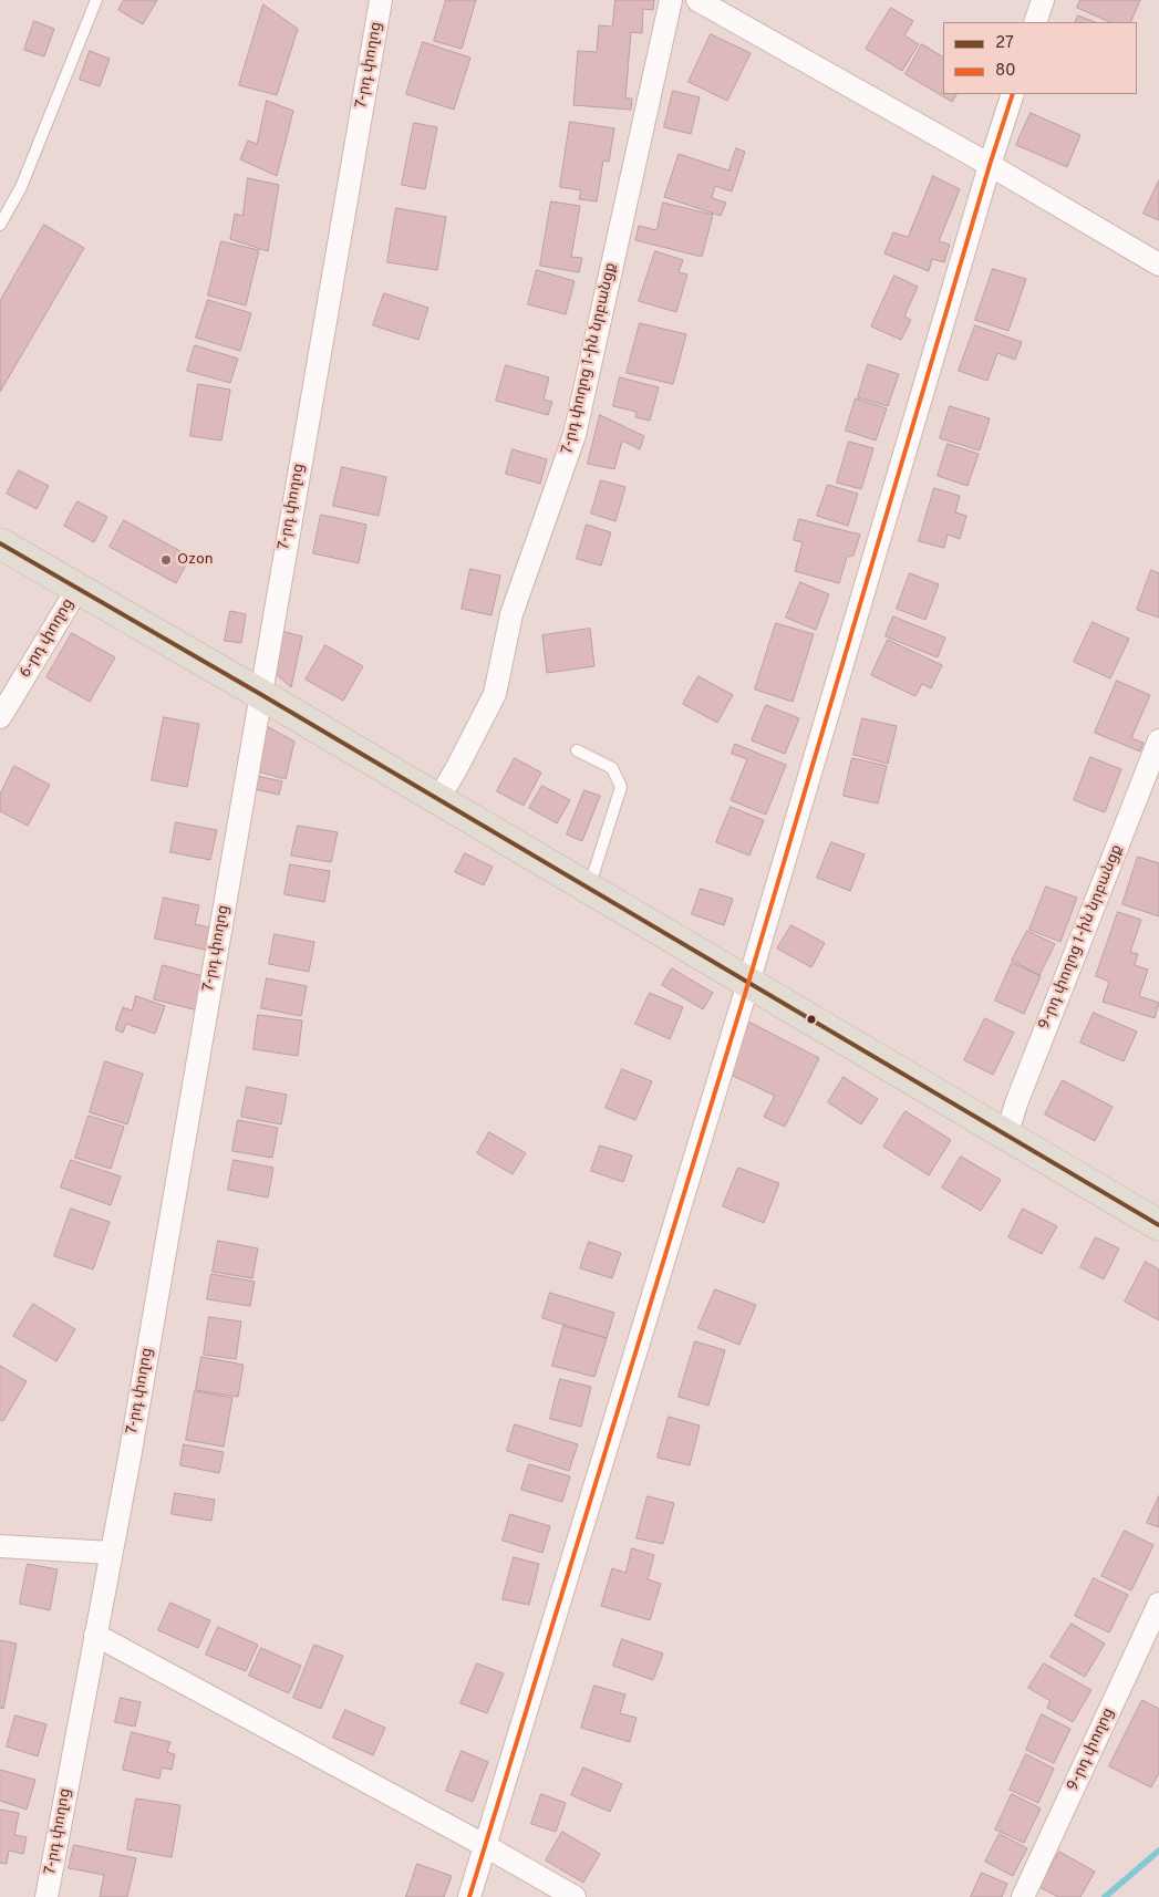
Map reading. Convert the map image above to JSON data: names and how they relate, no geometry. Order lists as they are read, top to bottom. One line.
{"streets":{"street":["7-րդ փողոց","7-րդ փողոց 1-ին նրբանցք","6-րդ փողոց","9-րդ փողոց 1-ին նրբանցք","9-րդ փողոց"]},"places":["Ozon"],"lines":["transit line 80","transit line 27"],"legend":["27","80"]}
